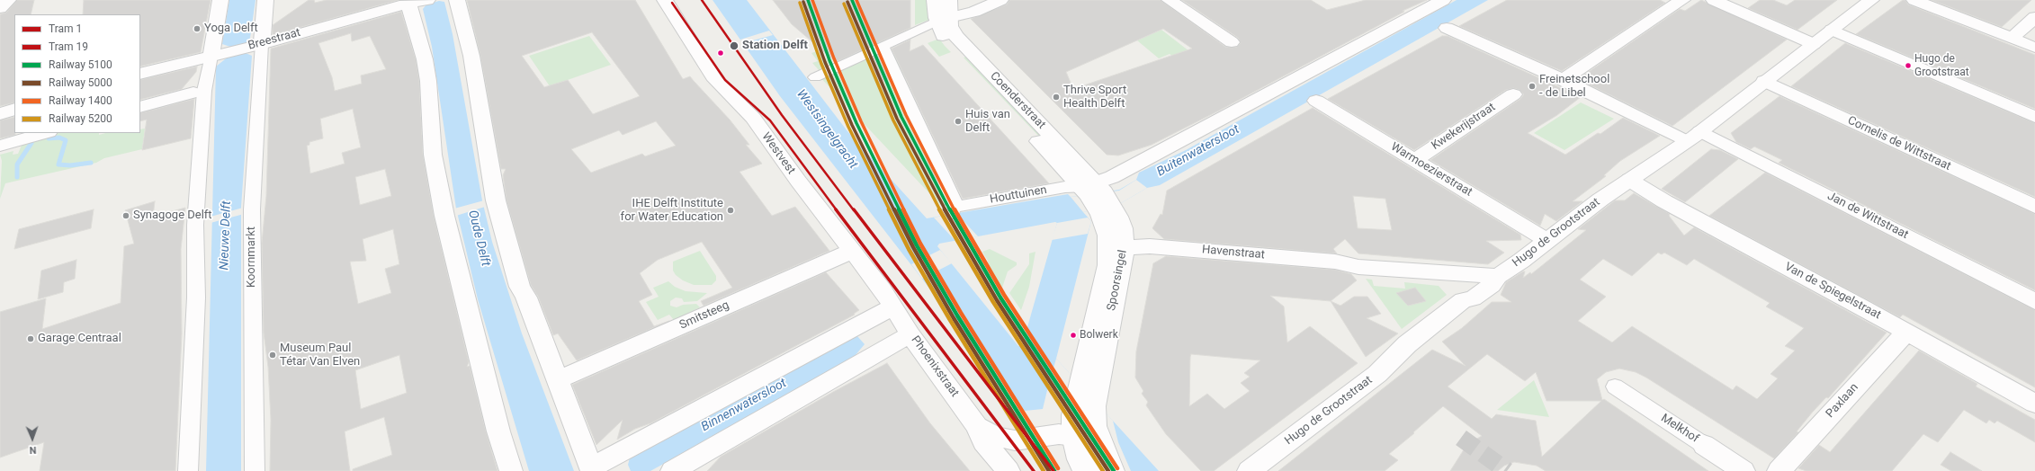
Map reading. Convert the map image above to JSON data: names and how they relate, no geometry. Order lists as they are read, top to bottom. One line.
{"streets":{"street":["Breestraat","Coenderstraat","Kwekerijstraat","Cornelis de Wittstraat","Westvest","Warmoezierstraat","Houttuinen","Jan de Wittstraat","Hugo de Grootstraat","Havenstraat","Koornmarkt","Spoorsingel","Van de Spiegelstraat","Smitsteeg","Phoenixstraat","Paxlaan","Melkhof"]},"crossings":[["Breestraat","Koornmarkt"],["Coenderstraat","Houttuinen"],["Coenderstraat","Spoorsingel"],["Kwekerijstraat","Warmoezierstraat"],["Cornelis de Wittstraat","Hugo de Grootstraat"],["Westvest","Smitsteeg"],["Westvest","Phoenixstraat"],["Warmoezierstraat","Hugo de Grootstraat"],["Houttuinen","Spoorsingel"],["Jan de Wittstraat","Hugo de Grootstraat"],["Hugo de Grootstraat","Havenstraat"],["Hugo de Grootstraat","Van de Spiegelstraat"],["Havenstraat","Spoorsingel"],["Van de Spiegelstraat","Paxlaan"]],"water":["Westsingelgracht","Buitenwatersloot","Nieuwe Delft","Oude Delft","Binnenwatersloot"],"places":["Yoga Delft","Station Delft","Hugo de Grootstraat","Freinetschool - de Libel","Thrive Sport Health Delft","Huis van Delft","IHE Delft Institute for Water Education","Synagoge Delft","Bolwerk","Garage Centraal","Museum Paul Tétar Van Elven"],"lines":["tram line 1","rail line 5100","rail line 1400","rail line 5000","tram line 19","rail line 5200"],"legend":["Tram 1","Tram 19","Railway 5100","Railway 5000","Railway 1400","Railway 5200"],"north":"bottom"}
